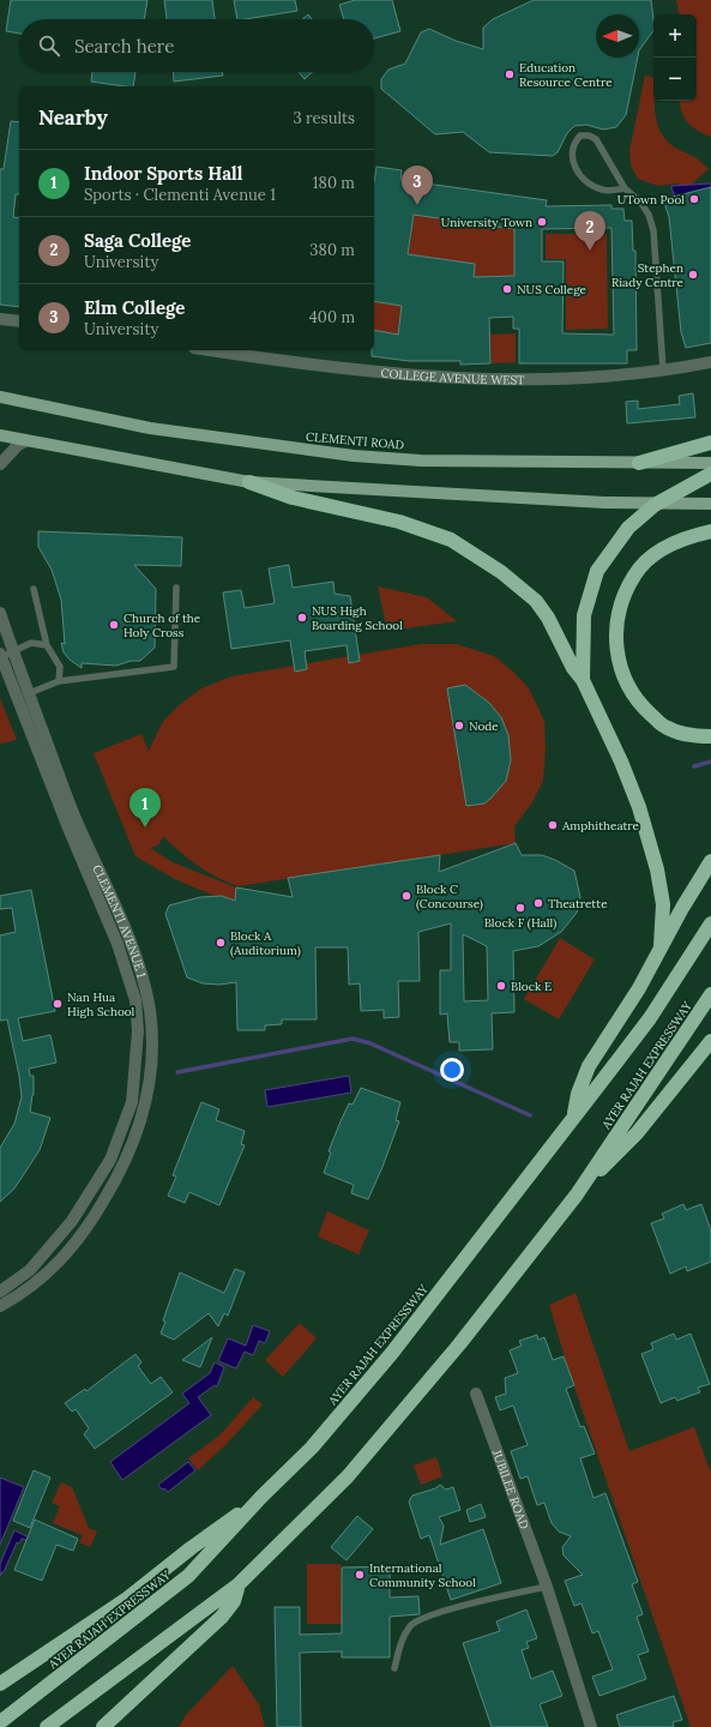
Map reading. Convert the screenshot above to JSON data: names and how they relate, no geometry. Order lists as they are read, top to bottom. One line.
{"streets":{"highway":["AYER RAJAH EXPRESSWAY"],"main road":["CLEMENTI ROAD"],"street":["COLLEGE AVENUE WEST","CLEMENTI AVENUE 1","JUBILEE ROAD"]},"places":["Education Resource Centre","UTown Pool","University Town","Stephen Riady Centre","NUS College","NUS High Boarding School","Church of the Holy Cross","Node","Amphitheatre","Block C (Concourse)","Theatrette","Block F (Hall)","Block A (Auditorium)","Block E","Nan Hua High School","International Community School"],"north":"left","page":{"map_buttons":["+","−"],"search":"Search here","heading":["Nearby","3 results"],"list":[{"mark":"1","name":"Indoor Sports Hall","note":"Sports · Clementi Avenue 1","value":"180 m"},{"mark":"2","name":"Saga College","note":"University","value":"380 m"},{"mark":"3","name":"Elm College","note":"University","value":"400 m"}],"pins":["3","2","1"]}}
